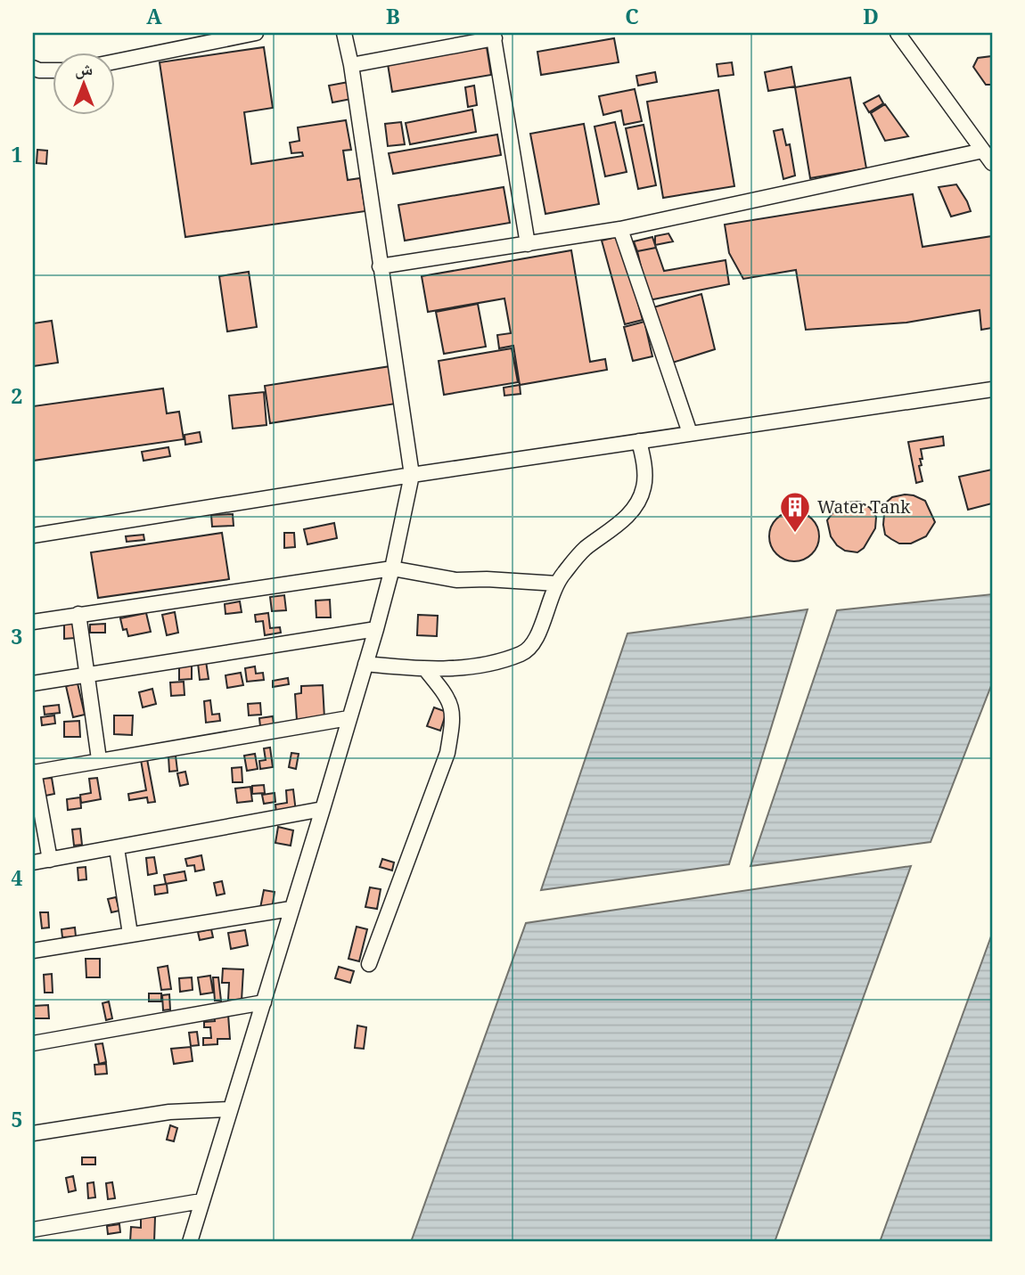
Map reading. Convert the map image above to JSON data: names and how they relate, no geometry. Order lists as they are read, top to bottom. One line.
{"places":{"building":["Water Tank"]},"north":"top","grid":{"columns":["A","B","C","D"],"rows":["1","2","3","4","5"]}}
